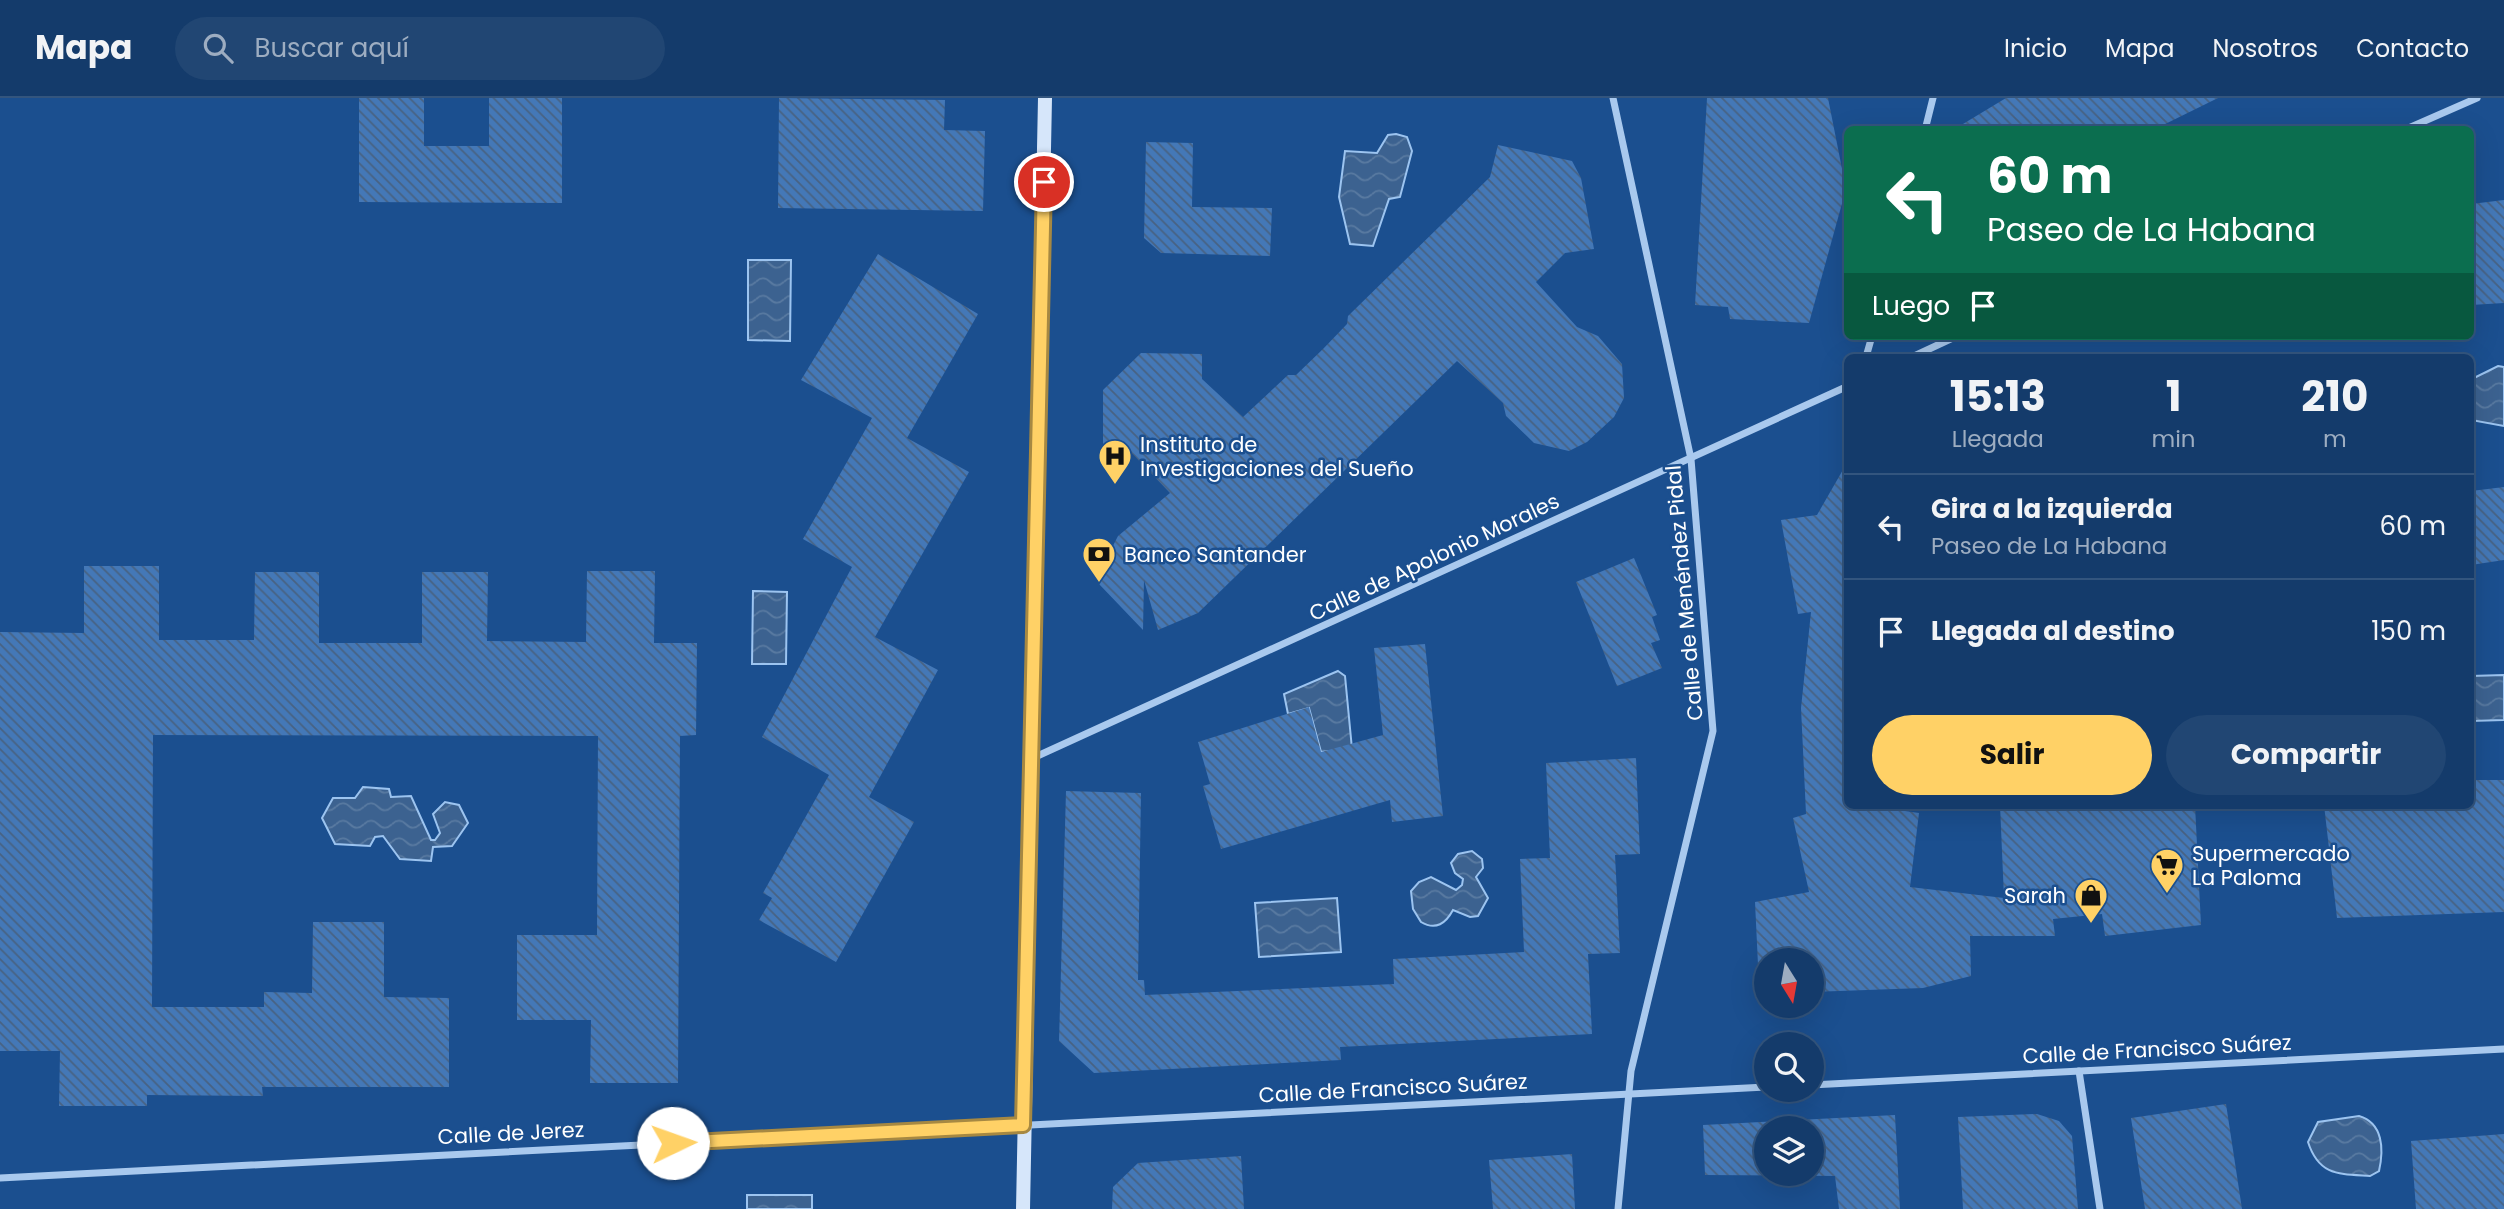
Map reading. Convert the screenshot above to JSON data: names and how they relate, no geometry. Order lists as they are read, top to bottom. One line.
{"streets":{"street":["Calle de Apolonio Morales","Calle de Menéndez Pidal","Calle de Francisco Suárez","Calle de Jerez"]},"crossings":[["Calle de Apolonio Morales","Calle de Menéndez Pidal"],["Calle de Menéndez Pidal","Calle de Francisco Suárez"],["Calle de Francisco Suárez","Calle de Jerez"]],"places":{"hospital":["Instituto de Investigaciones del Sueño"],"bank":["Banco Santander"],"supermarket":["Supermercado La Paloma"],"shop":["Sarah"]},"north":"bottom","page":{"header":"Mapa","search":"Buscar aquí","nav":["Inicio","Mapa","Nosotros","Contacto"],"turn":["60 m","Paseo de La Habana"],"then":"Luego","eta":["15:13","Llegada","1","min","210","m"],"list":[{"name":"Gira a la izquierda","note":"Paseo de La Habana","value":"60 m"},{"name":"Llegada al destino","value":"150 m"}],"buttons":["Salir","Compartir"]}}
